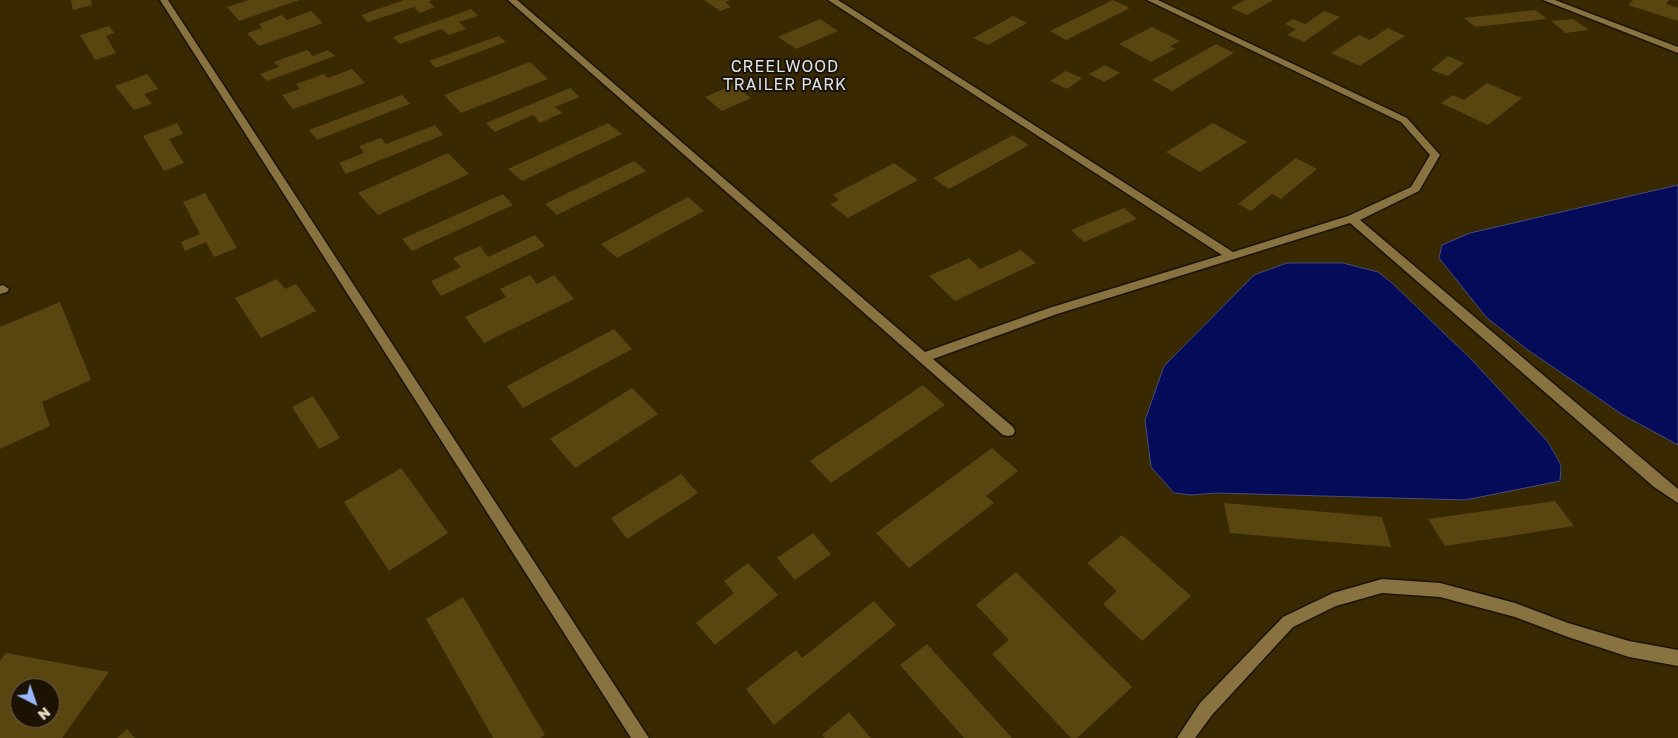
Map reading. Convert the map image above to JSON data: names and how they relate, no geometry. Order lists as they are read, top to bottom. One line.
{"districts":["CREELWOOD TRAILER PARK"],"north":"bottom right"}
